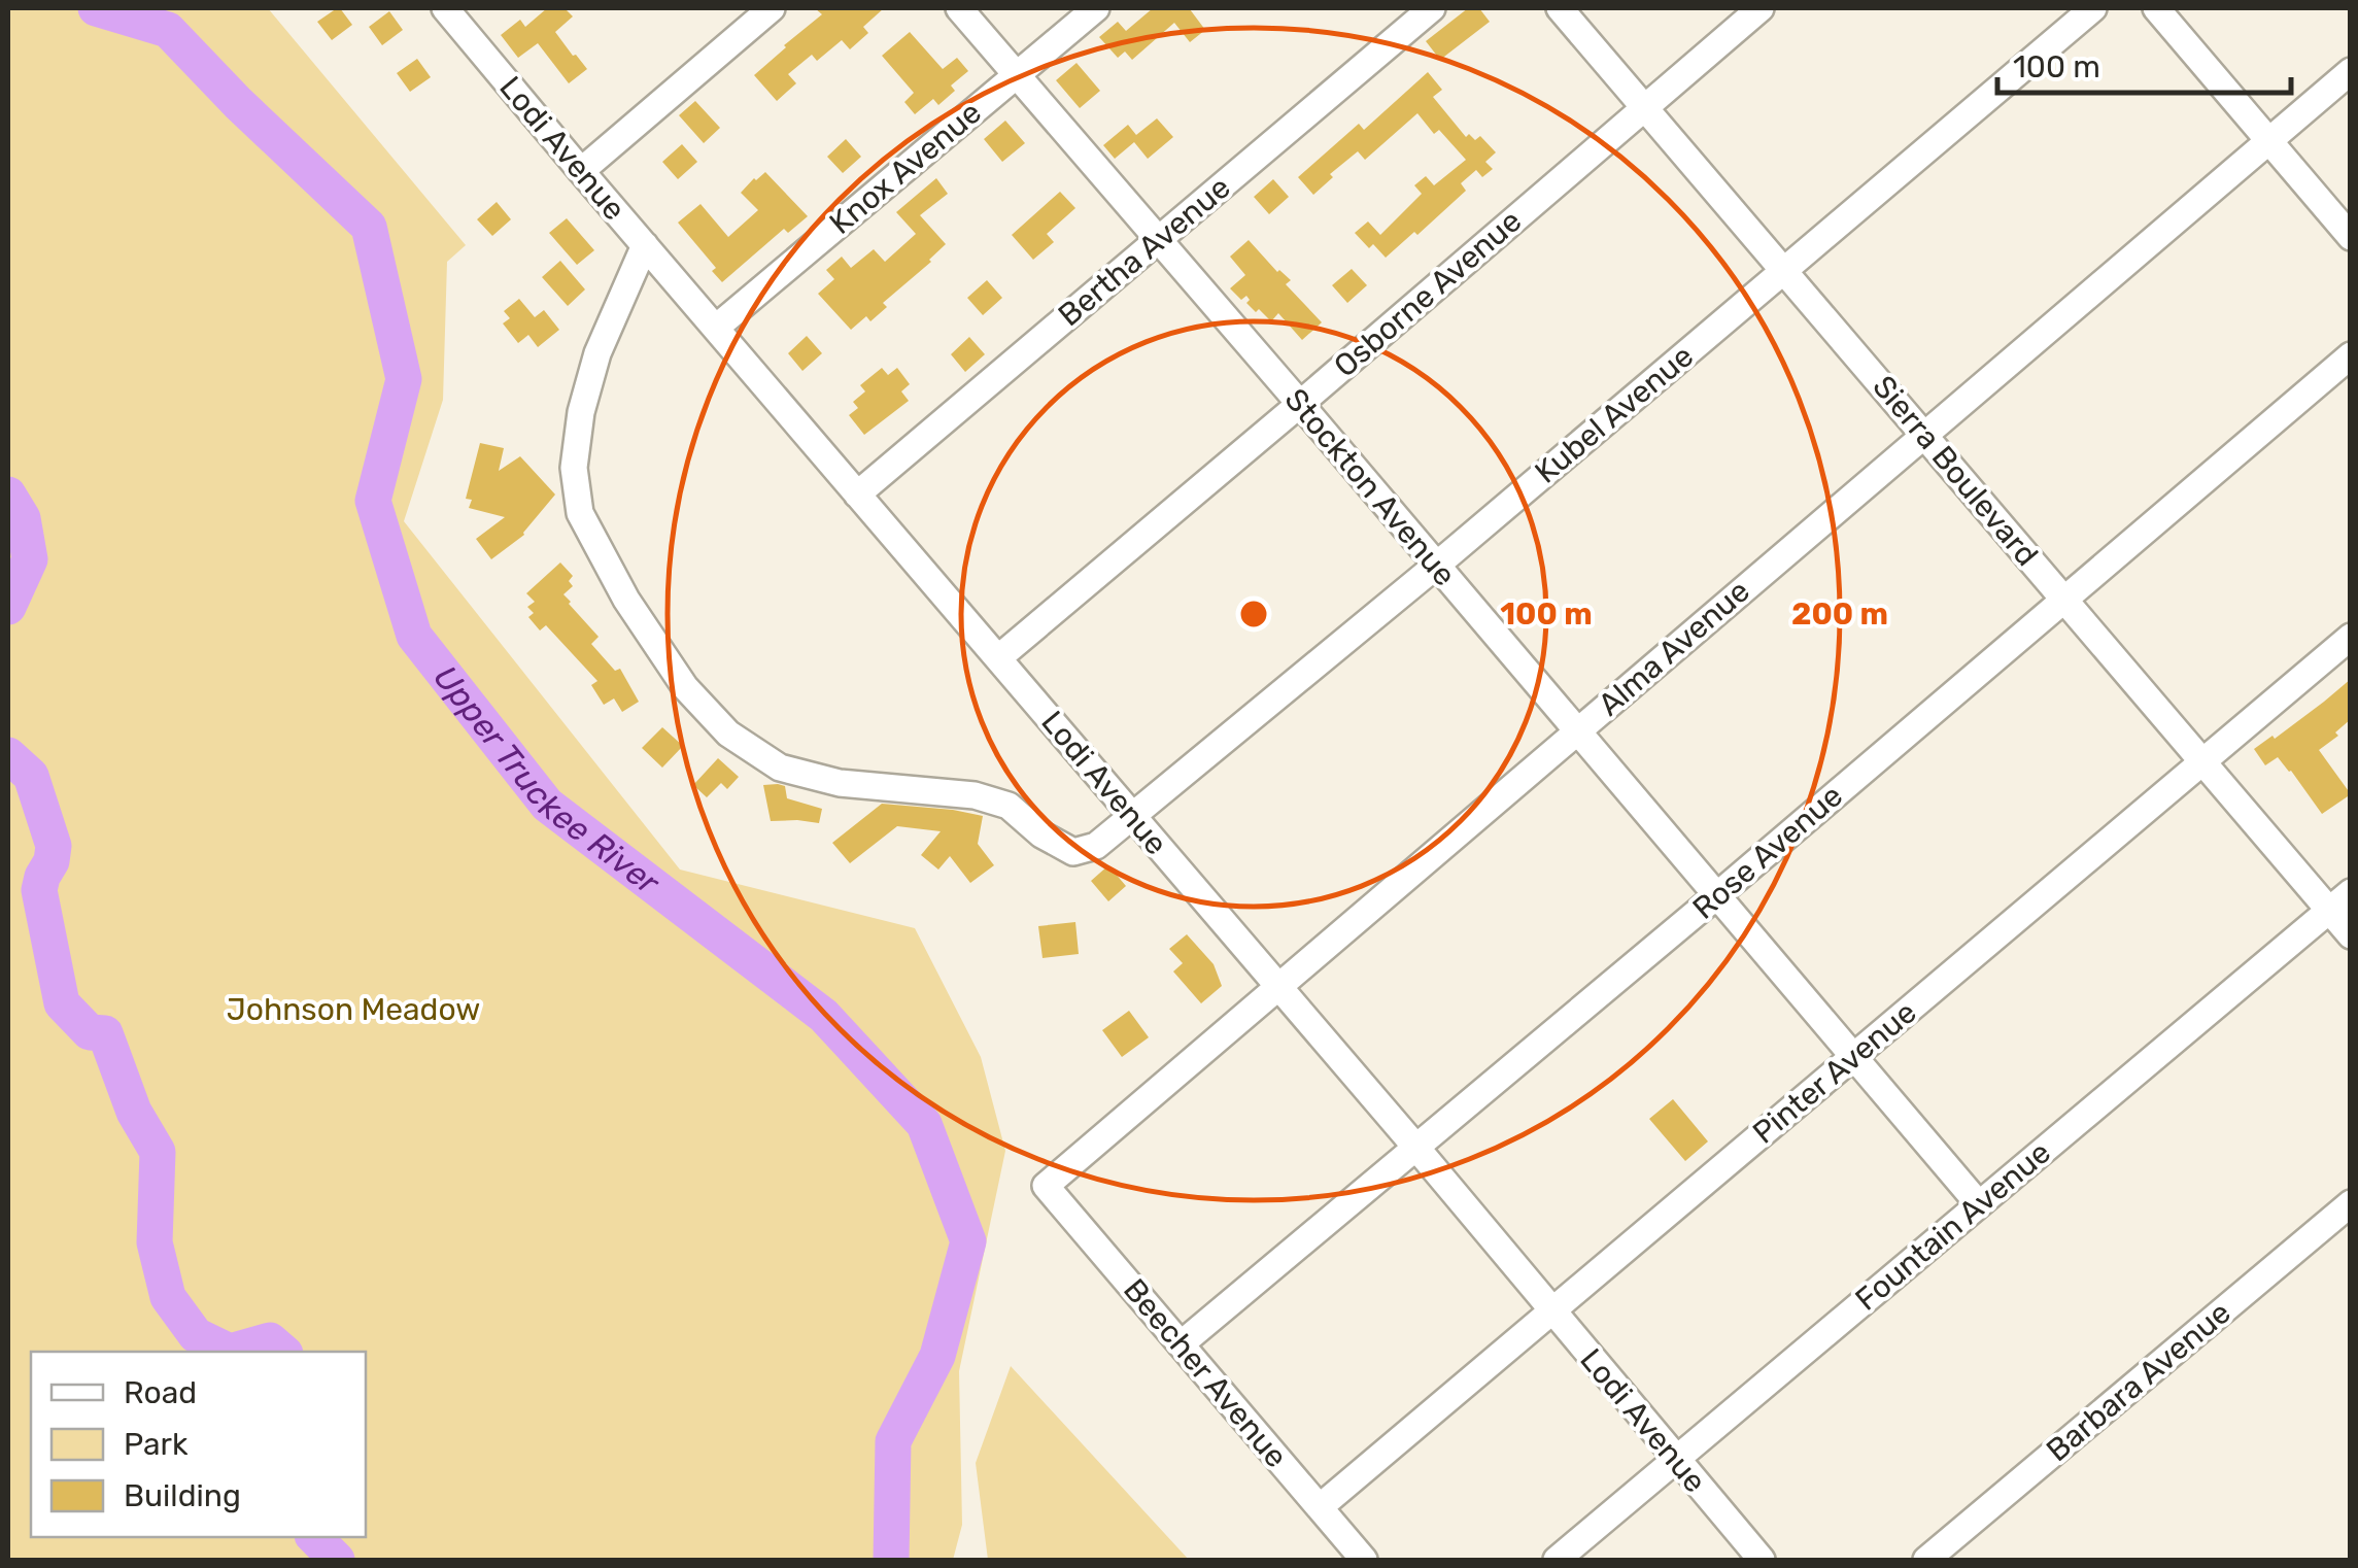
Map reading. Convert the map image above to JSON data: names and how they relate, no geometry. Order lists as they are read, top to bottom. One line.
{"streets":{"street":["Lodi Avenue","Knox Avenue","Bertha Avenue","Osborne Avenue","Kubel Avenue","Sierra Boulevard","Stockton Avenue","Alma Avenue","Rose Avenue","Pinter Avenue","Fountain Avenue","Beecher Avenue","Barbara Avenue"]},"crossings":[["Lodi Avenue","Knox Avenue"],["Lodi Avenue","Bertha Avenue"],["Lodi Avenue","Osborne Avenue"],["Lodi Avenue","Kubel Avenue"],["Lodi Avenue","Alma Avenue"],["Lodi Avenue","Rose Avenue"],["Lodi Avenue","Pinter Avenue"],["Lodi Avenue","Fountain Avenue"],["Knox Avenue","Stockton Avenue"],["Bertha Avenue","Stockton Avenue"],["Osborne Avenue","Sierra Boulevard"],["Osborne Avenue","Stockton Avenue"],["Kubel Avenue","Sierra Boulevard"],["Kubel Avenue","Stockton Avenue"],["Sierra Boulevard","Alma Avenue"],["Sierra Boulevard","Rose Avenue"],["Sierra Boulevard","Pinter Avenue"],["Sierra Boulevard","Fountain Avenue"],["Stockton Avenue","Alma Avenue"],["Stockton Avenue","Rose Avenue"],["Stockton Avenue","Pinter Avenue"],["Stockton Avenue","Fountain Avenue"],["Alma Avenue","Beecher Avenue"],["Rose Avenue","Beecher Avenue"],["Pinter Avenue","Beecher Avenue"]],"water":["Upper Truckee River"],"parks":["Johnson Meadow"],"legend":["Road","Park","Building"],"scale_bar":"100 m","rings":["100 m","200 m"]}
